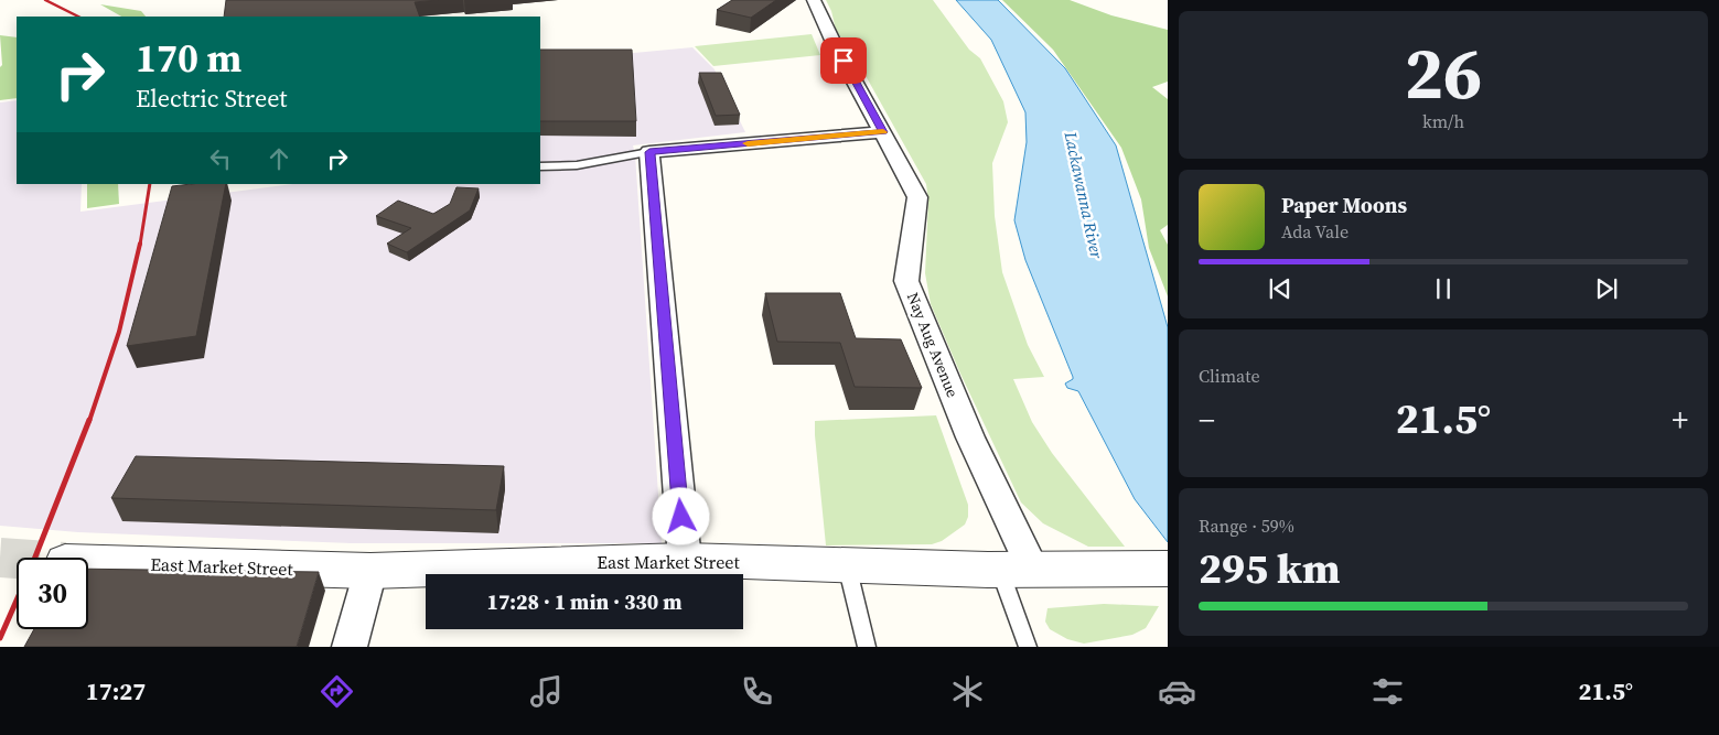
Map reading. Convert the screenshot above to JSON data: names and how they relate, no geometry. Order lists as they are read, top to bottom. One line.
{"streets":{"street":["Nay Aug Avenue","East Market Street"]},"crossings":[["Nay Aug Avenue","East Market Street"]],"water":["Lackawanna River"],"page":{"tile":[["26","km/h"],"Climate",["Range · 59%","295 km"]],"turn":["170 m","Electric Street"],"song":["Paper Moons","Ada Vale"],"heat":["−","21.5°","+"],"limit":"30","trip":"17:28 · 1 min · 330 m","tabs":["17:27","21.5°"]}}
